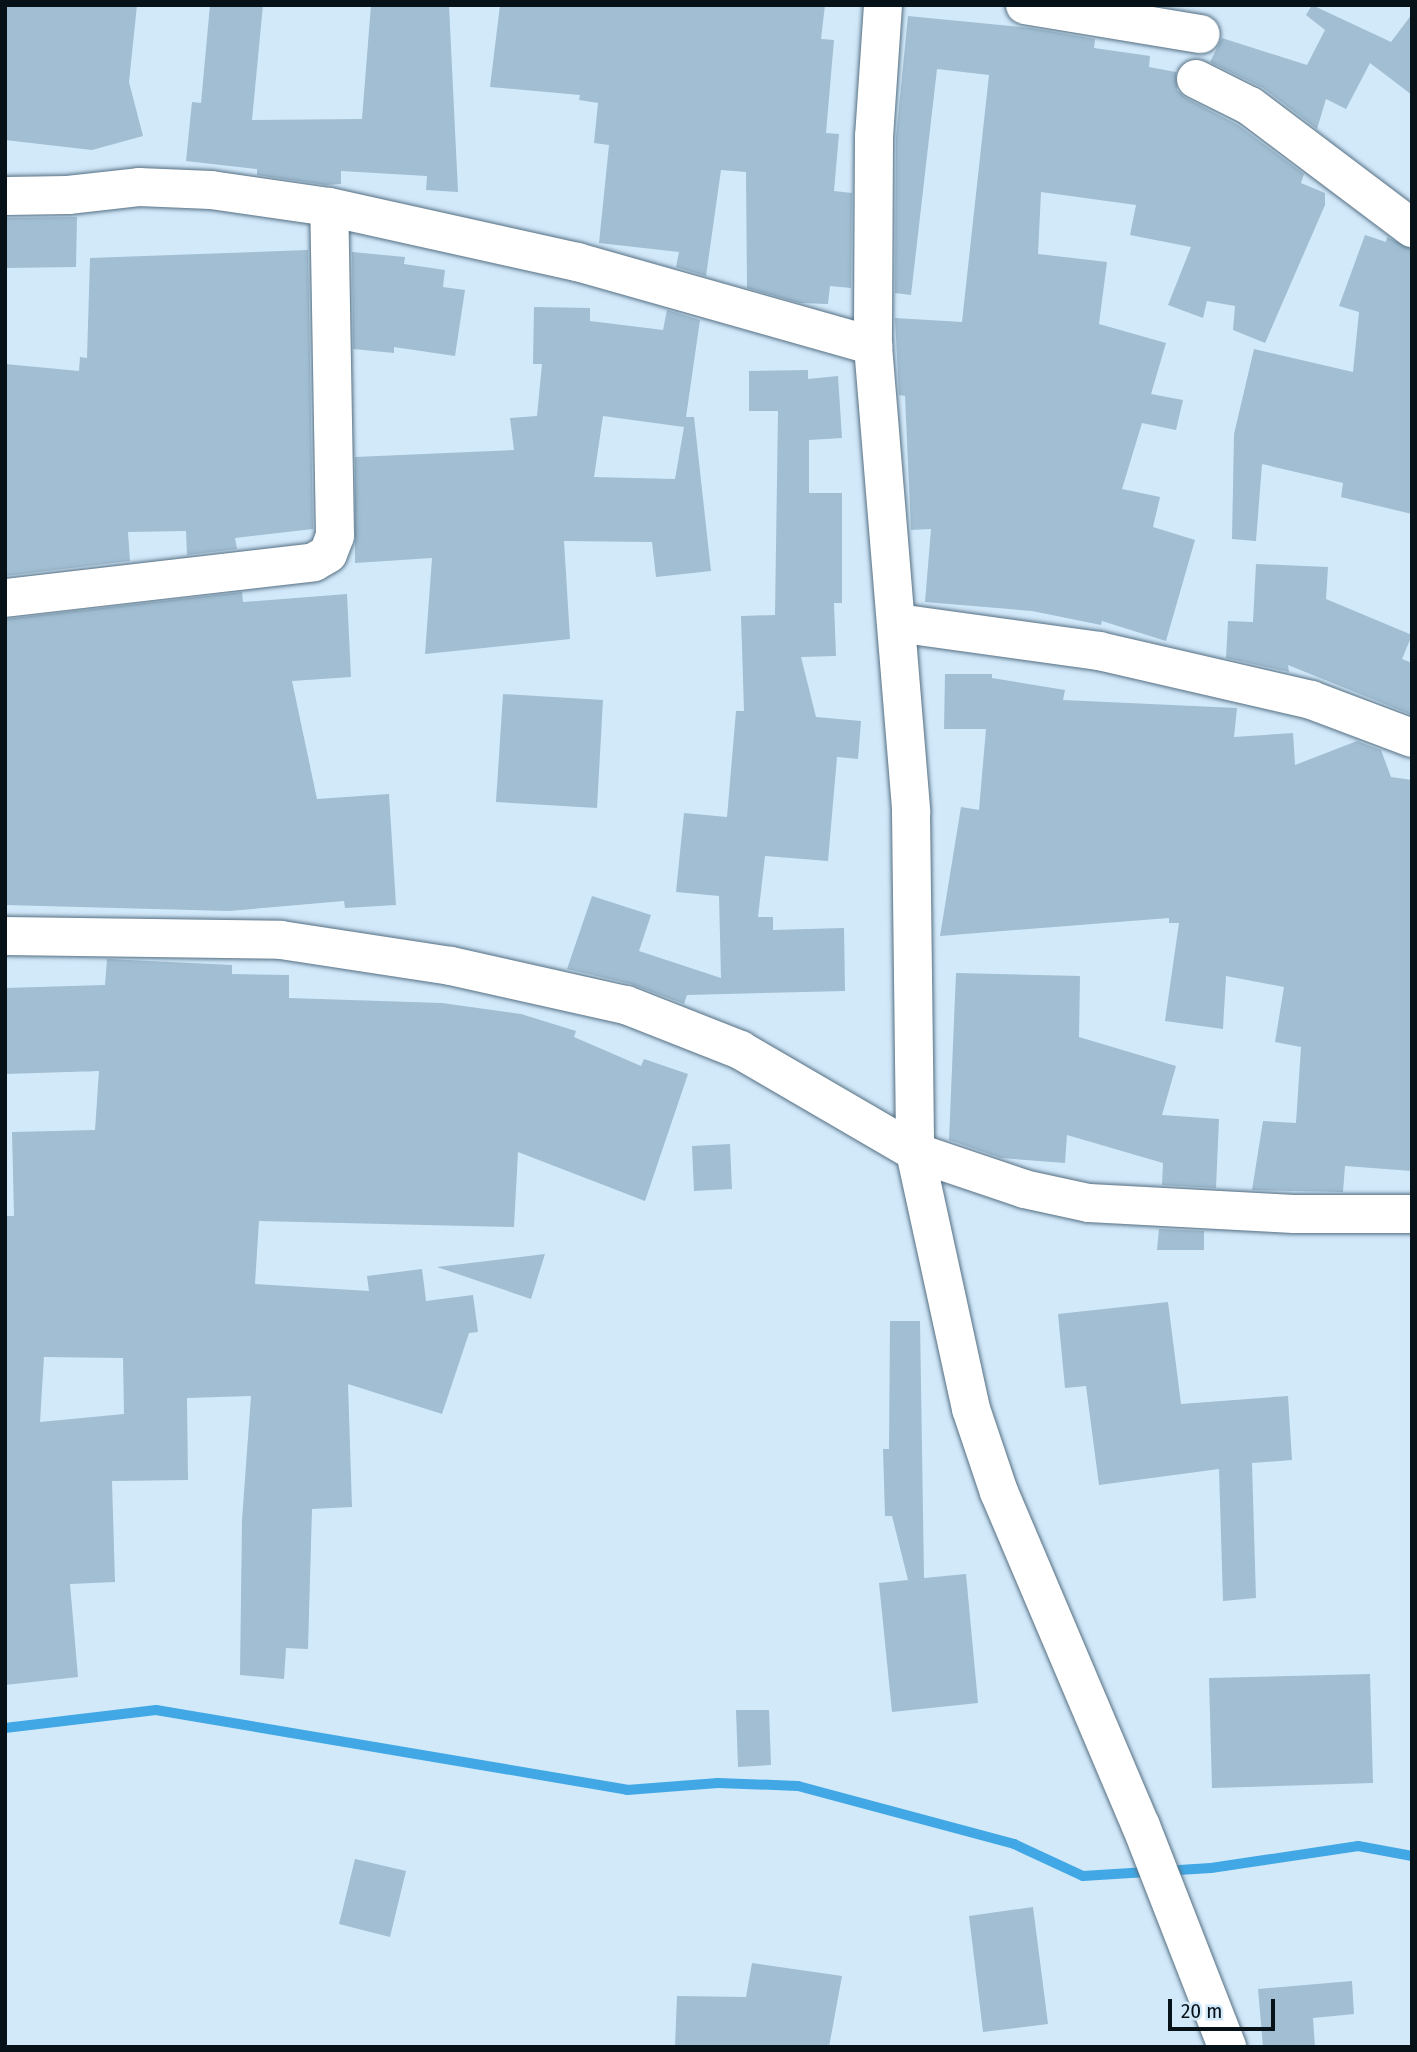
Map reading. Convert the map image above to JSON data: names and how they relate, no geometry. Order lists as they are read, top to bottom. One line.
{"scale_bar":"20 m"}
